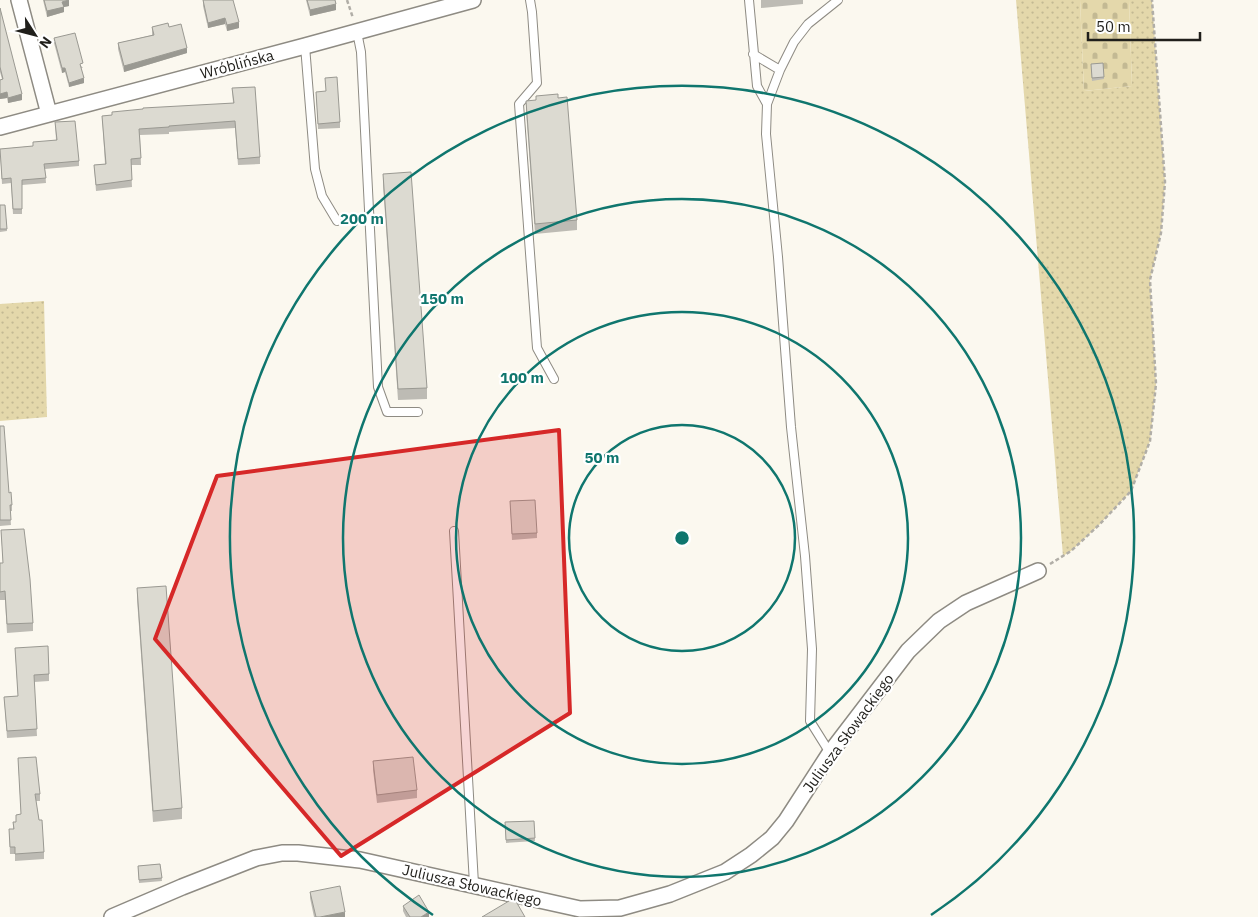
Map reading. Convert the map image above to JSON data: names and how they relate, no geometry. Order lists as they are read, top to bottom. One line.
{"streets":{"street":["Wróblińska","Juliusza Słowackiego"]},"scale_bar":"50 m","north":"bottom right","rings":["200 m","150 m","100 m","50 m"]}
